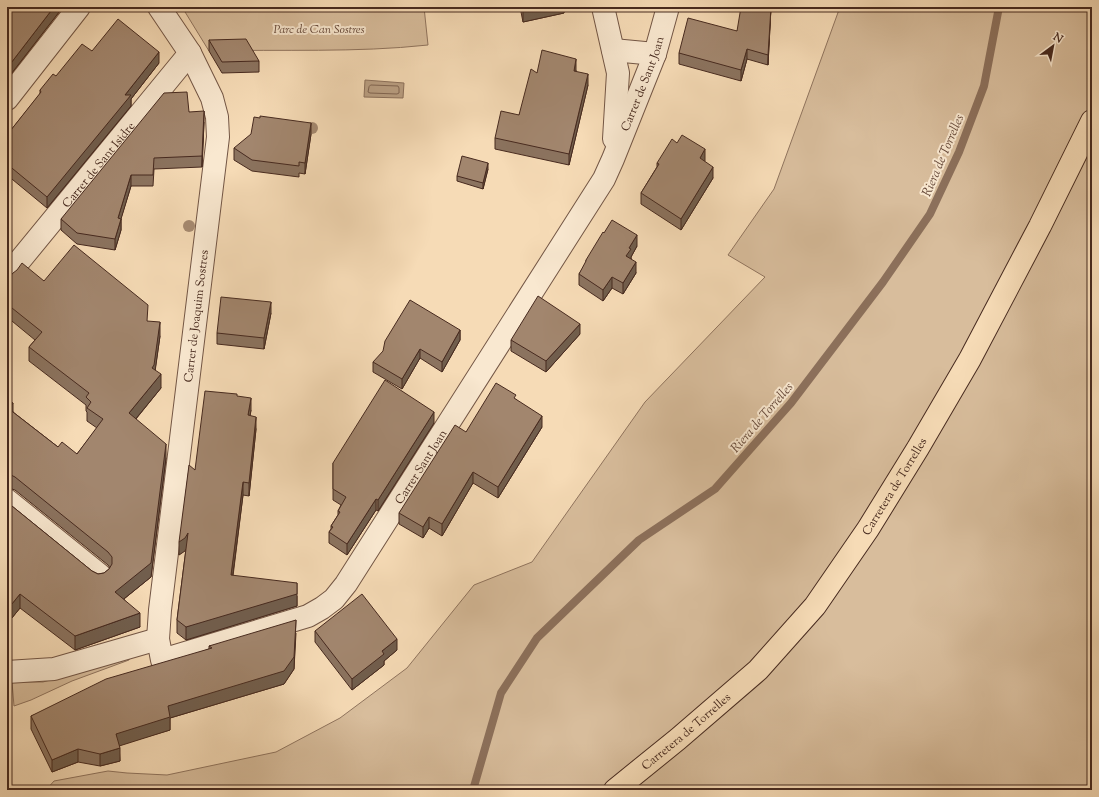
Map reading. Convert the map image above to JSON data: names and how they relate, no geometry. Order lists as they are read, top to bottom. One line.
{"streets":{"main road":["Carretera de Torrelles"],"street":["Carrer de Sant Joan","Carrer de Sant Isidre","Carrer de Joaquim Sostres","Carrer Sant Joan"]},"crossings":[["Carrer de Sant Joan","Carrer Sant Joan"],["Carrer de Sant Isidre","Carrer de Joaquim Sostres"],["Carrer de Joaquim Sostres","Carrer Sant Joan"]],"water":["Riera de Torrelles"],"parks":["Parc de Can Sostres"],"north":"top right"}
